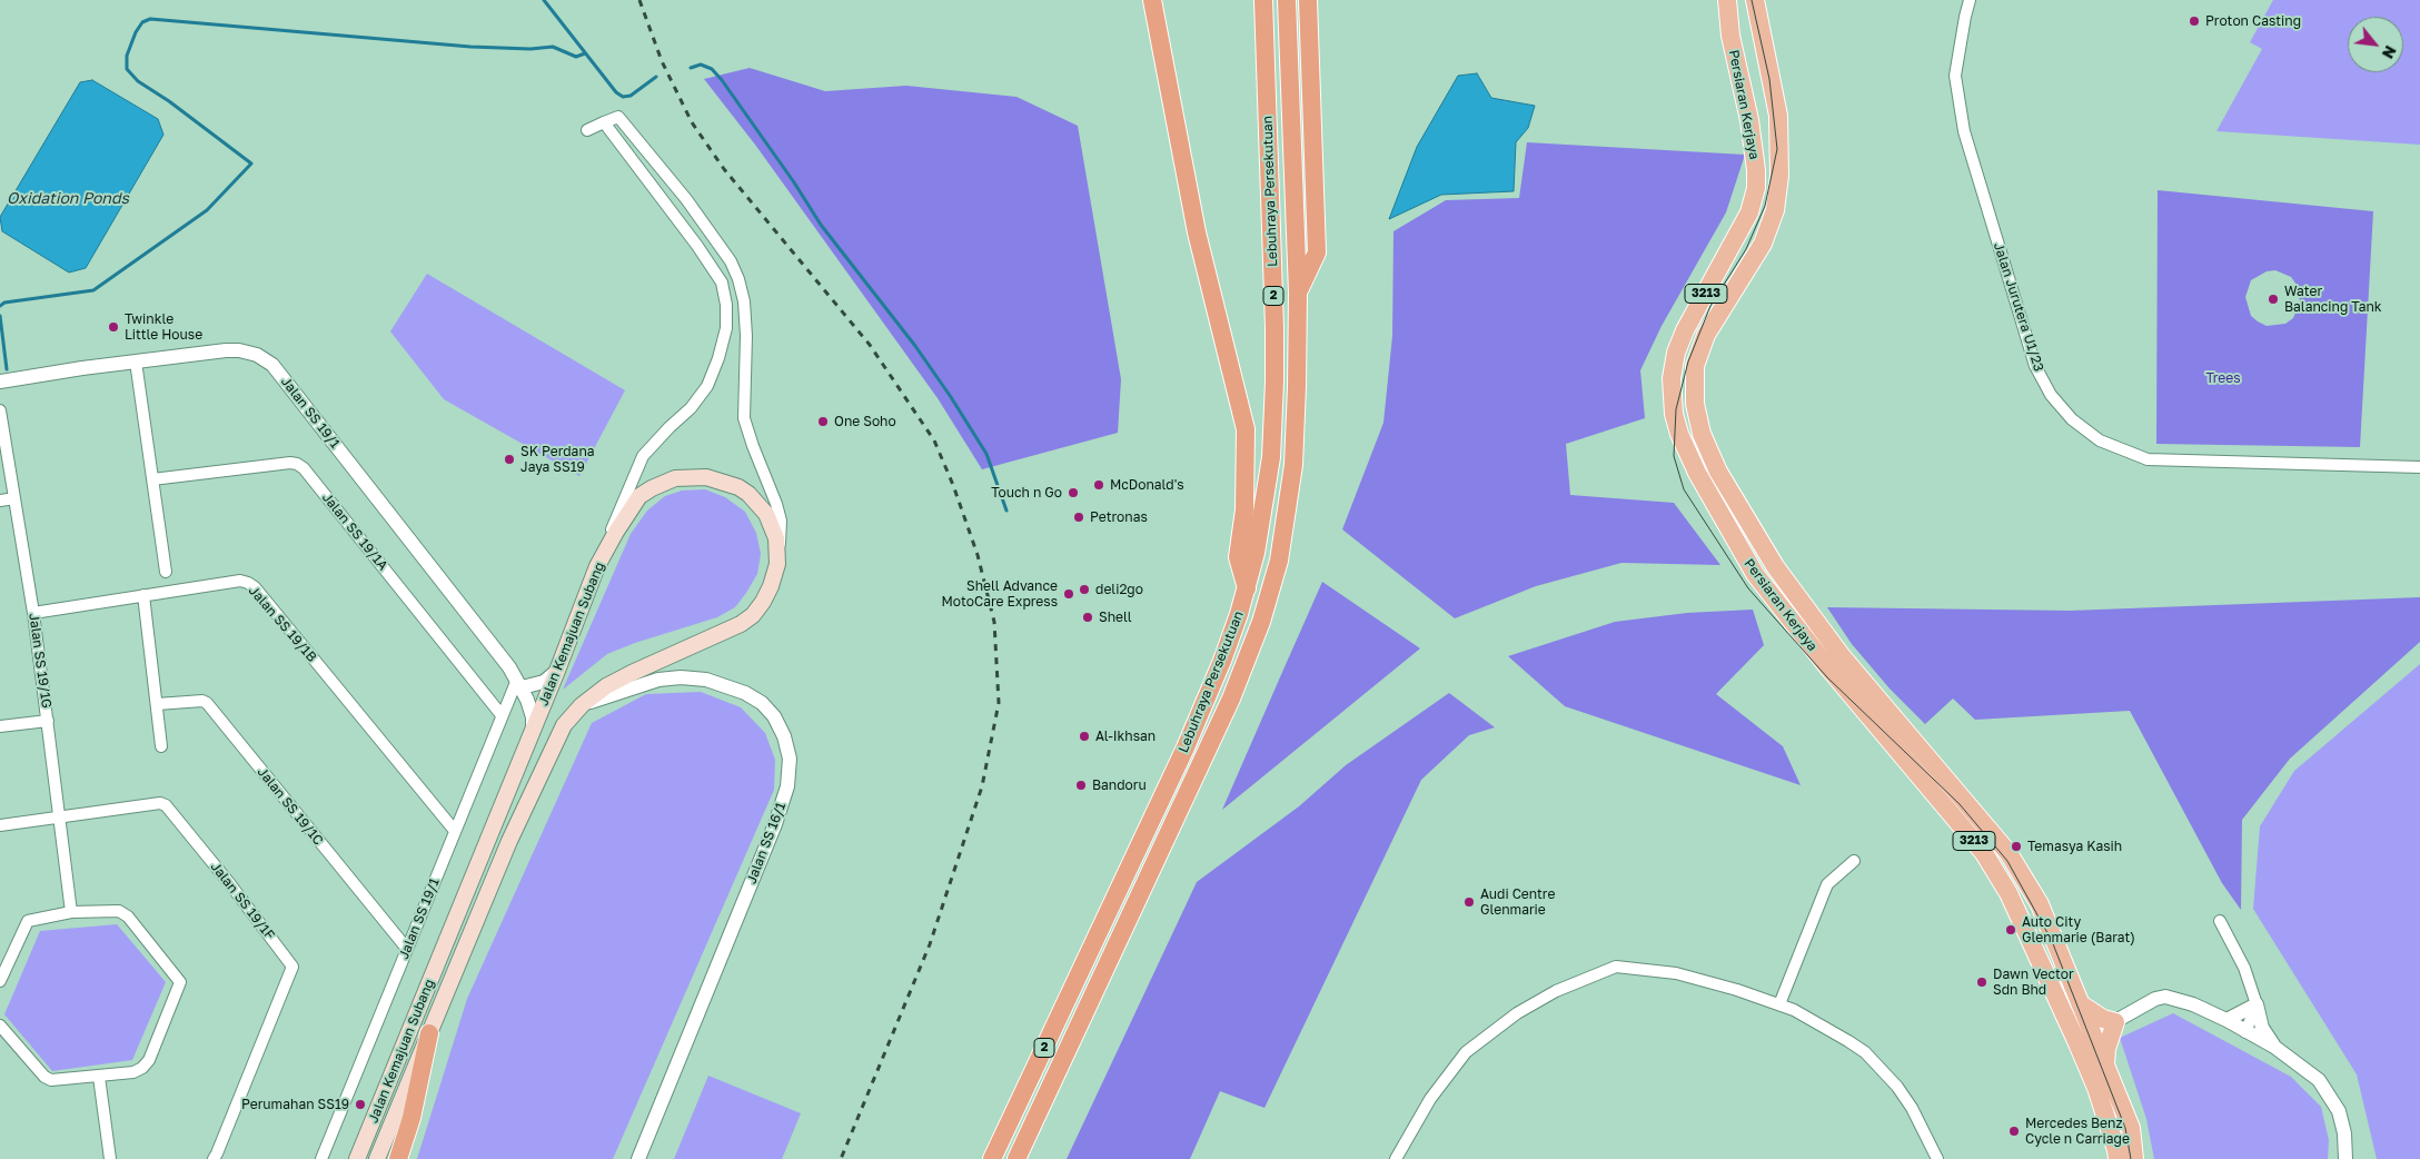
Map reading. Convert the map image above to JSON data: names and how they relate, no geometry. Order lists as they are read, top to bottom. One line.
{"streets":{"highway":["Lebuhraya Persekutuan","2"],"main road":["Persiaran Kerjaya","3213","Jalan Kemajuan Subang"],"street":["Jalan Jurutera U1/23","Jalan SS 19/1","Jalan SS 19/1A","Jalan SS 19/1B","Jalan SS 19/1G","Jalan SS 19/1C","Jalan SS 16/1","Jalan SS 19/1F"]},"crossings":[["Jalan SS 19/1","Jalan SS 19/1A"],["Jalan SS 19/1","Jalan SS 19/1B"],["Jalan SS 19/1","Jalan Kemajuan Subang"],["Jalan SS 19/1","Jalan SS 19/1C"],["Jalan SS 19/1B","Jalan SS 19/1G"],["Jalan Kemajuan Subang","Jalan SS 16/1"],["Jalan SS 19/1G","Jalan SS 19/1F"]],"water":["Oxidation Ponds"],"parks":["Trees"],"places":["Proton Casting","Water Balancing Tank","Twinkle Little House","One Soho","SK Perdana Jaya SS19","McDonald's","Touch n Go","Petronas","deli2go","Shell Advance MotoCare Express","Shell","Al-Ikhsan","Bandoru","Temasya Kasih","Audi Centre Glenmarie","Auto City Glenmarie (Barat)","Dawn Vector Sdn Bhd","Perumahan SS19","Mercedes Benz Cycle n Carriage"],"north":"bottom right"}
